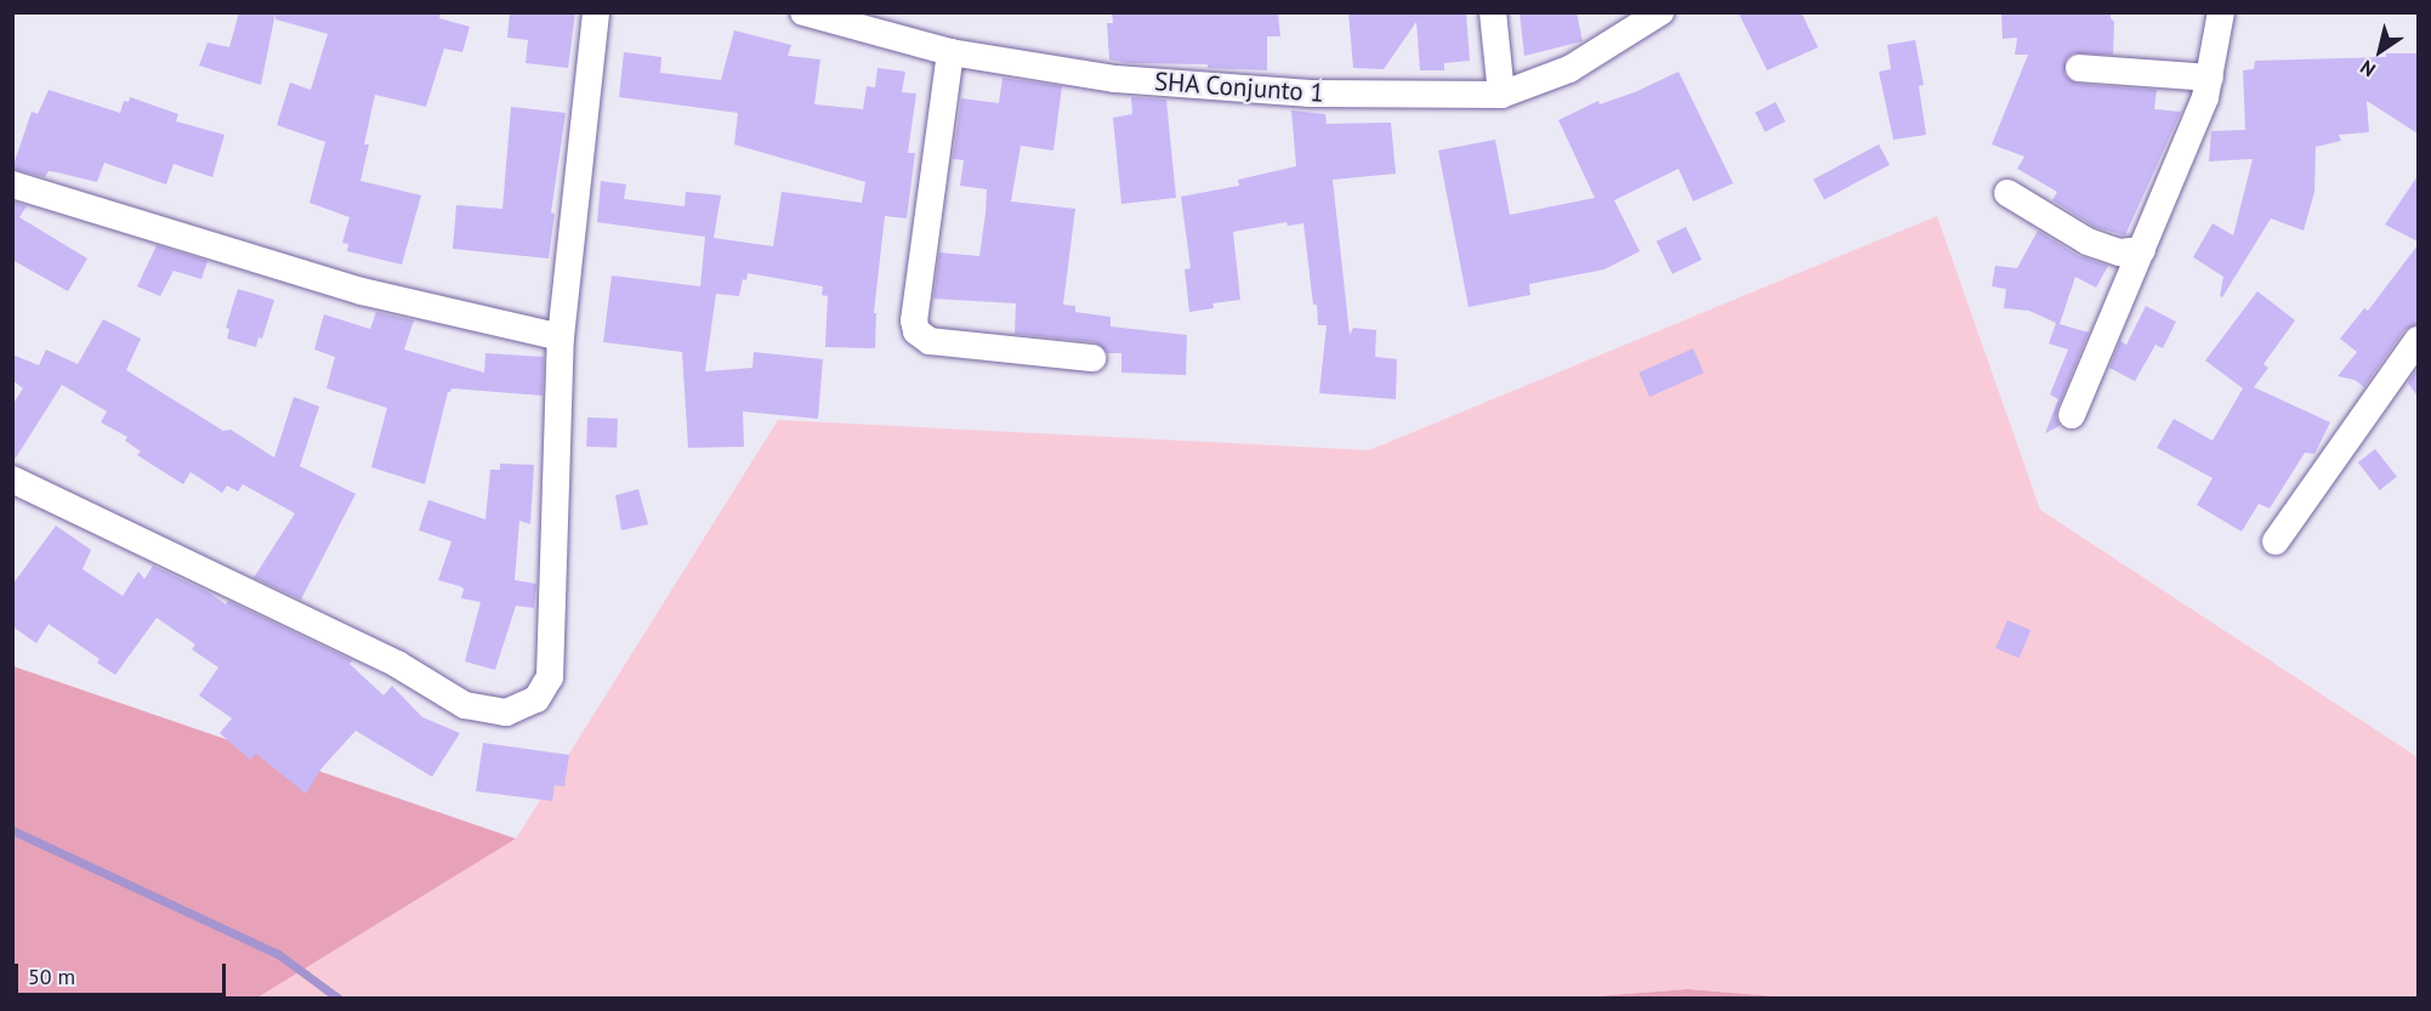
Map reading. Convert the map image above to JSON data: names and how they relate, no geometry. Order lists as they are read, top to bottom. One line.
{"streets":{"street":["SHA Conjunto 1"]},"scale_bar":"50 m","north":"bottom left"}
